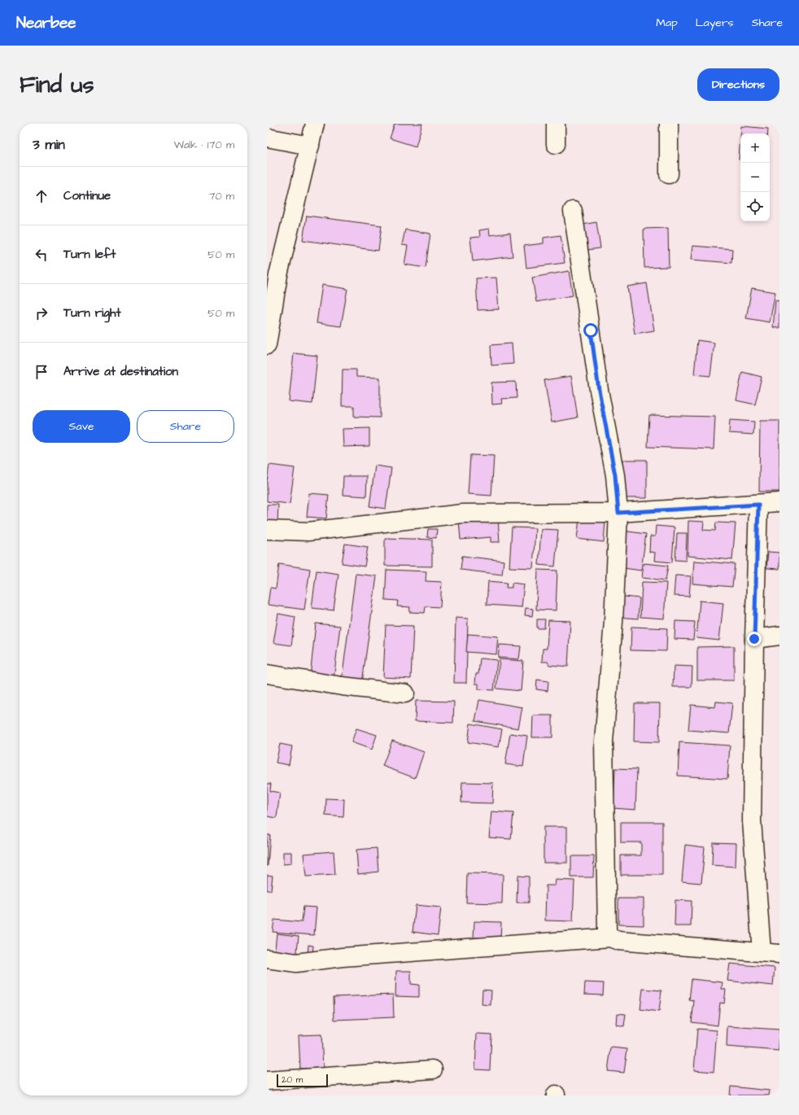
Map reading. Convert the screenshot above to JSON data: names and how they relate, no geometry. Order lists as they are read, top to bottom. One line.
{"scale_bar":"20 m","page":{"header":"Nearbee","nav":["Map","Layers","Share"],"buttons":["Directions",["Save","Share"]],"title":"Find us","heading":["3 min","Walk · 170 m"],"map_buttons":["+","−"],"list":[["Continue","70 m"],["Turn left","50 m"],["Turn right","50 m"],"Arrive at destination"],"scale":"20 m"}}
